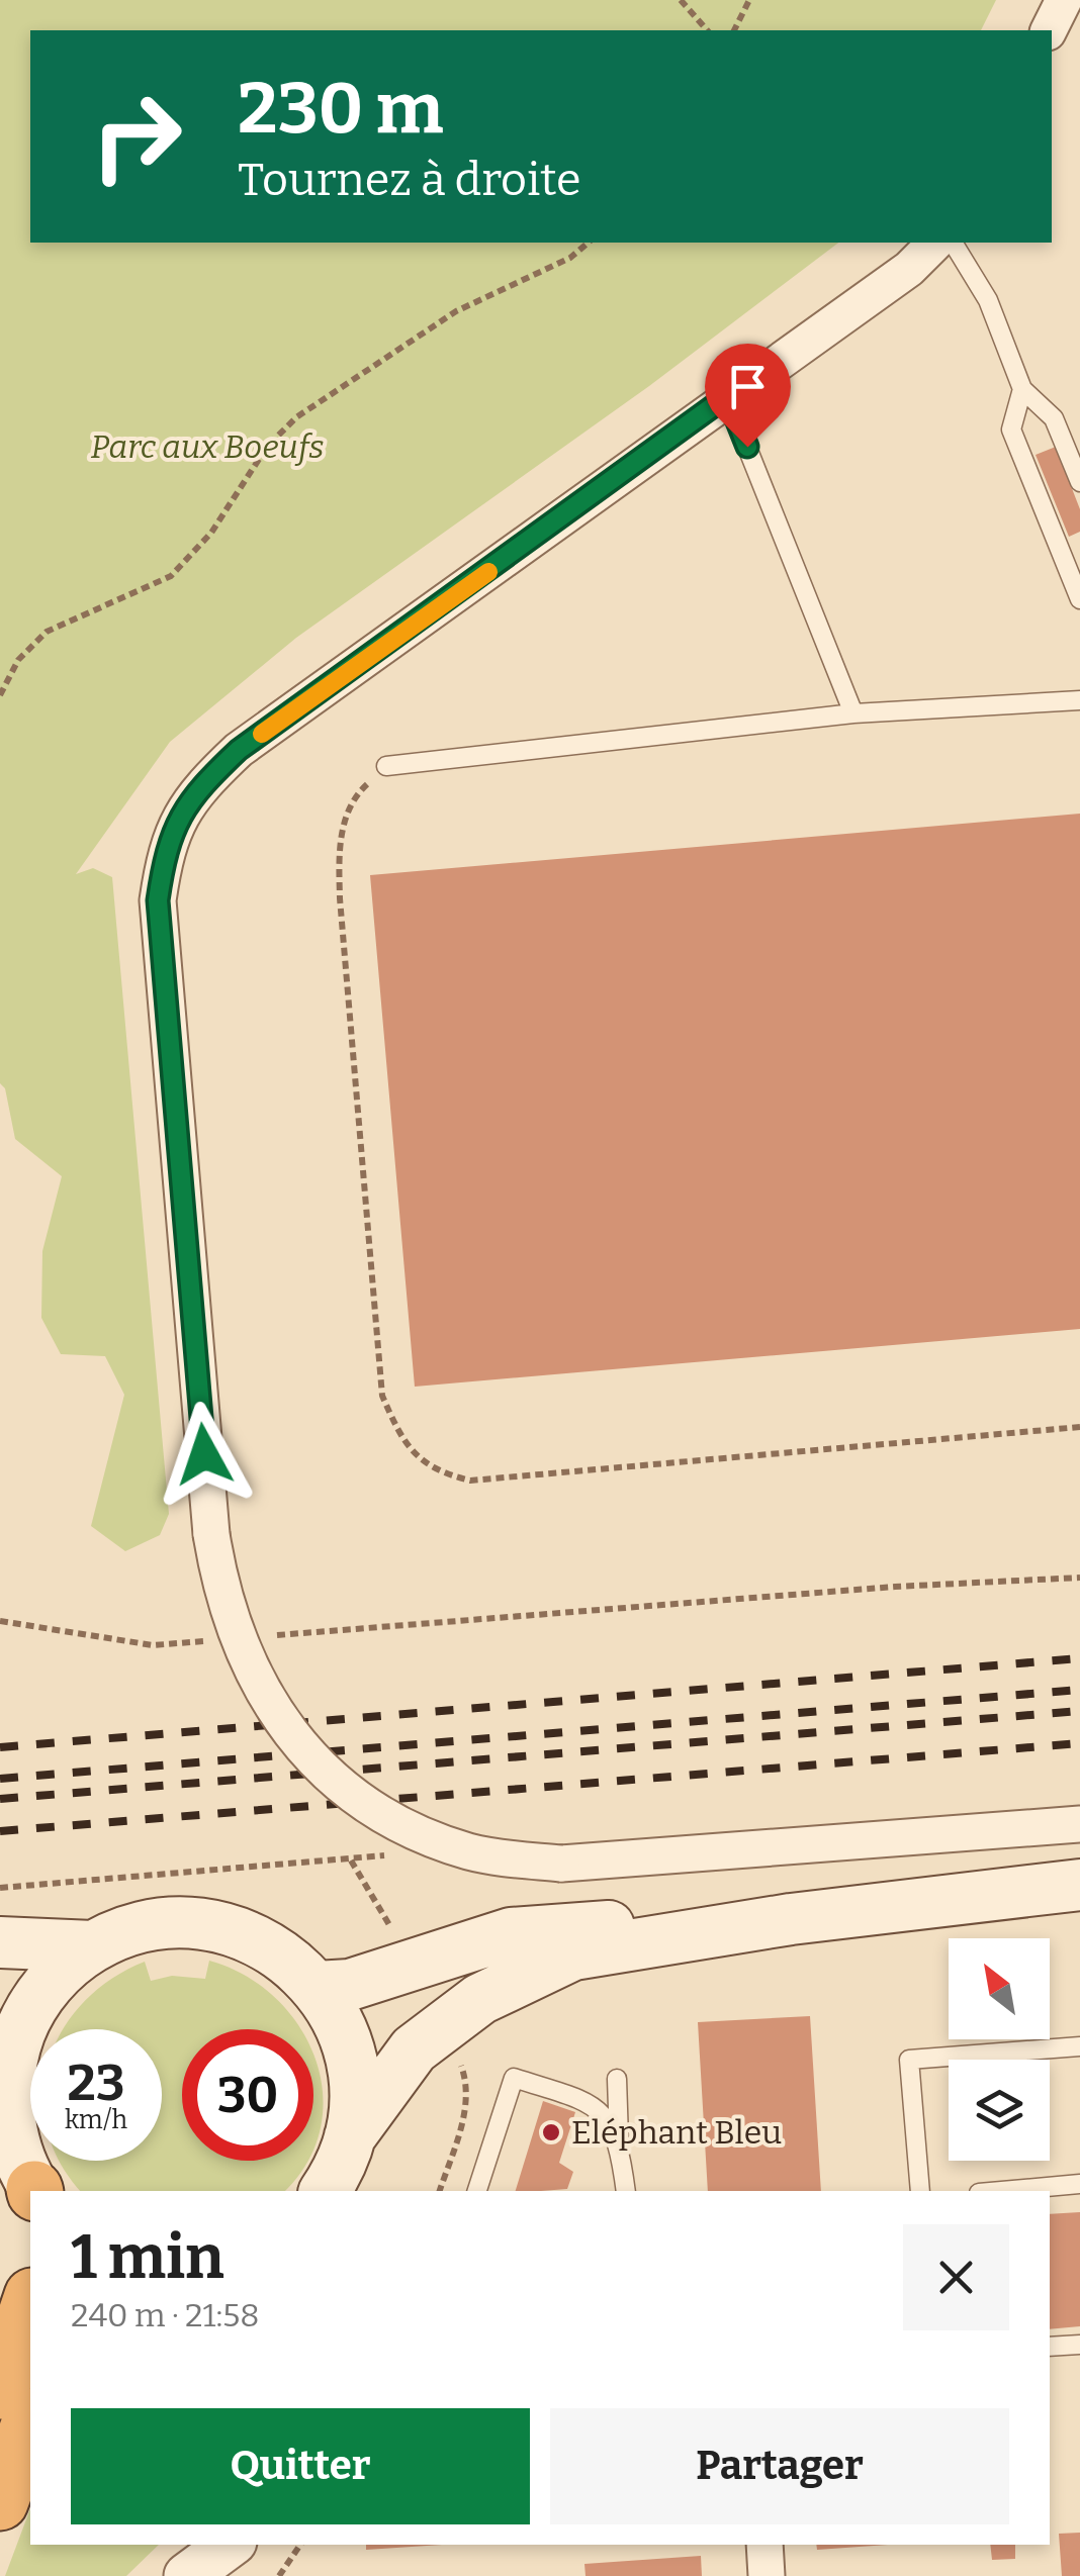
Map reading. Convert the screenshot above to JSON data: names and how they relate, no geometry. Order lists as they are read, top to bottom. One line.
{"parks":["Parc aux Boeufs"],"places":["Eléphant Bleu"],"north":"top left","page":{"turn":["230 m","Tournez à droite"],"speed":"23 km/h","limit":"30","heading":["1 min","240 m · 21:58"],"buttons":["Quitter","Partager"]}}
